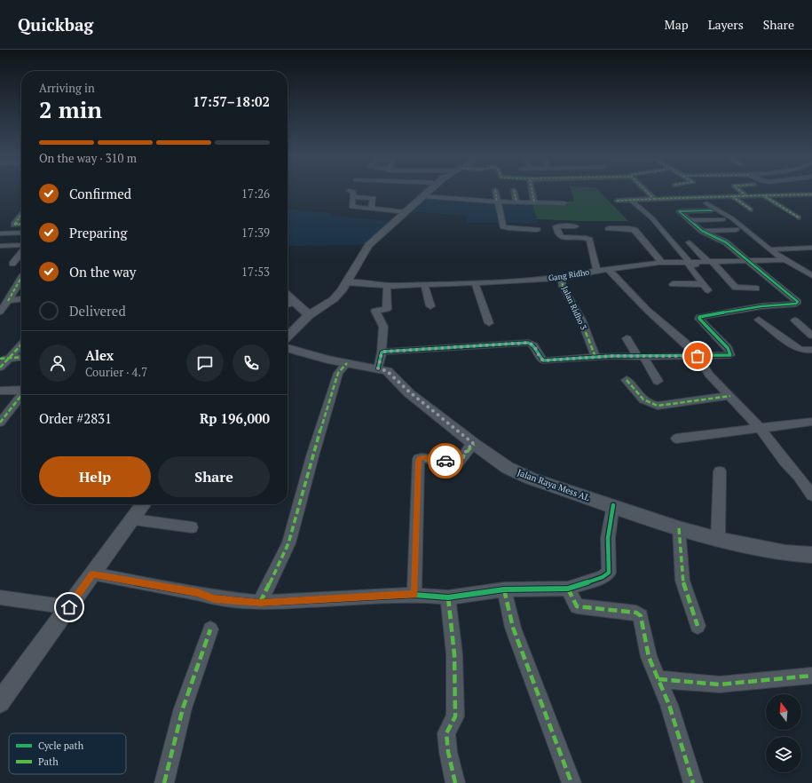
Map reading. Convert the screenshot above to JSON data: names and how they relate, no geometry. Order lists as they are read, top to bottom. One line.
{"streets":{"street":["Gang Ridho","Jalan Ridho 3","Jalan Raya Mess AL"]},"crossings":[["Gang Ridho","Jalan Ridho 3"]],"legend":["Cycle path","Path"],"north":"top","page":{"header":"Quickbag","nav":["Map","Layers","Share"],"heading":["2 min","Arriving in","17:57–18:02"],"panel":["Alex","Courier · 4.7","Order #2831","Rp 196,000"],"bar":"On the way · 310 m","list":[["Confirmed","17:26"],["Preparing","17:39"],["On the way","17:53"],"Delivered"],"buttons":["Help","Share"]}}
